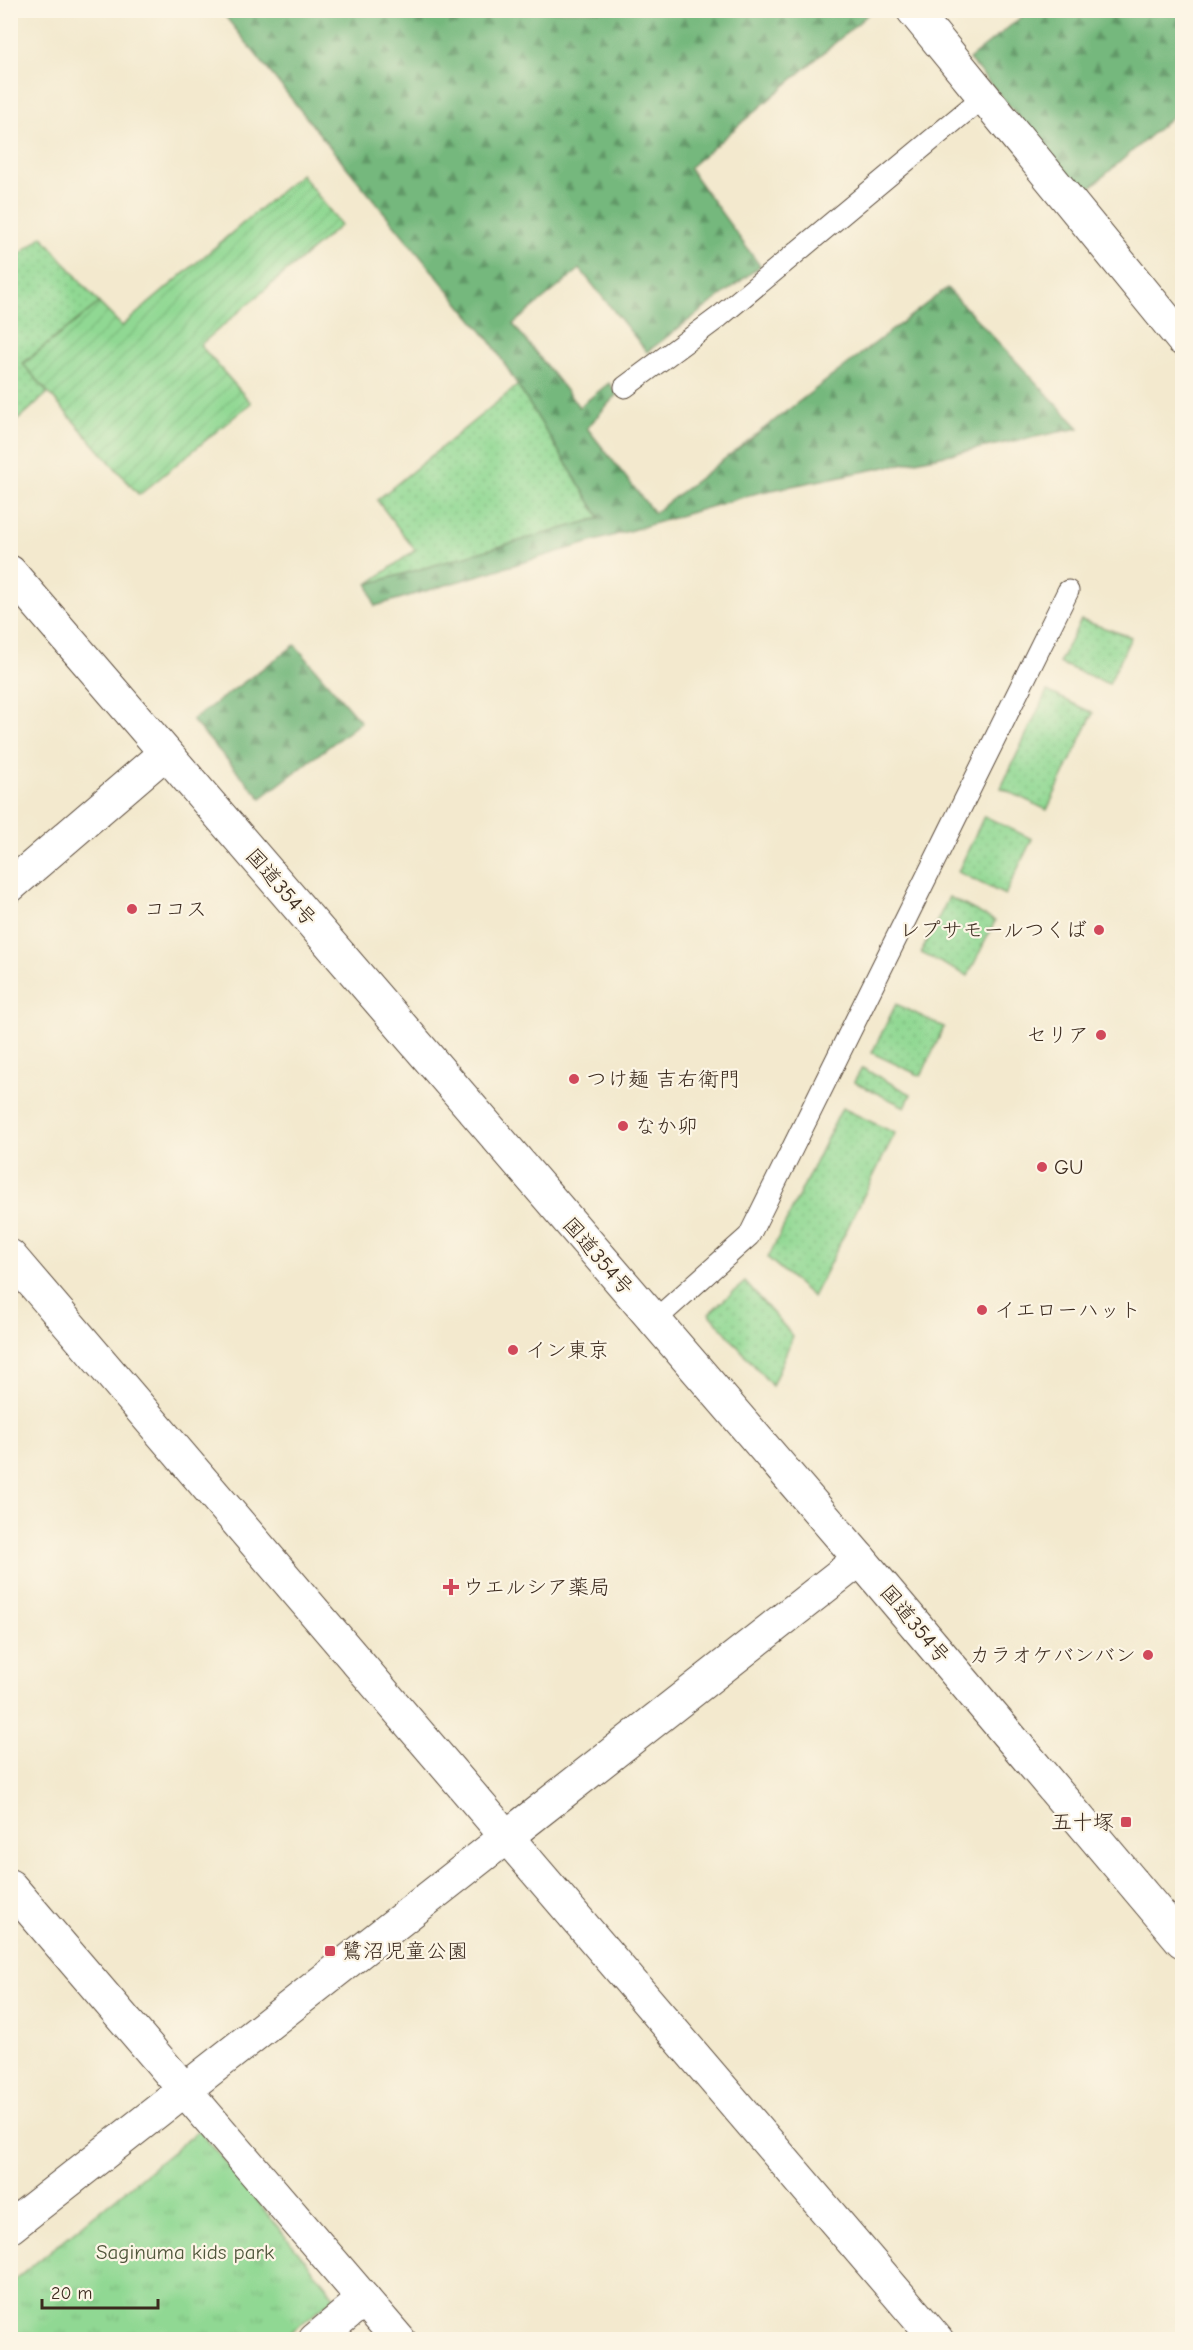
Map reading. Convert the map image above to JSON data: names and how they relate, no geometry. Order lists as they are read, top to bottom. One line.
{"streets":{"main road":["国道354号"]},"parks":["Saginuma kids park"],"places":{"other":["ココス","レプサモールつくば","セリア","つけ麺 吉右衛門","なか卯","GU","イエローハット","イン東京","カラオケバンバン"],"health":["ウエルシア薬局"],"transit":["五十塚","鷺沼児童公園"]},"scale_bar":"20 m"}
